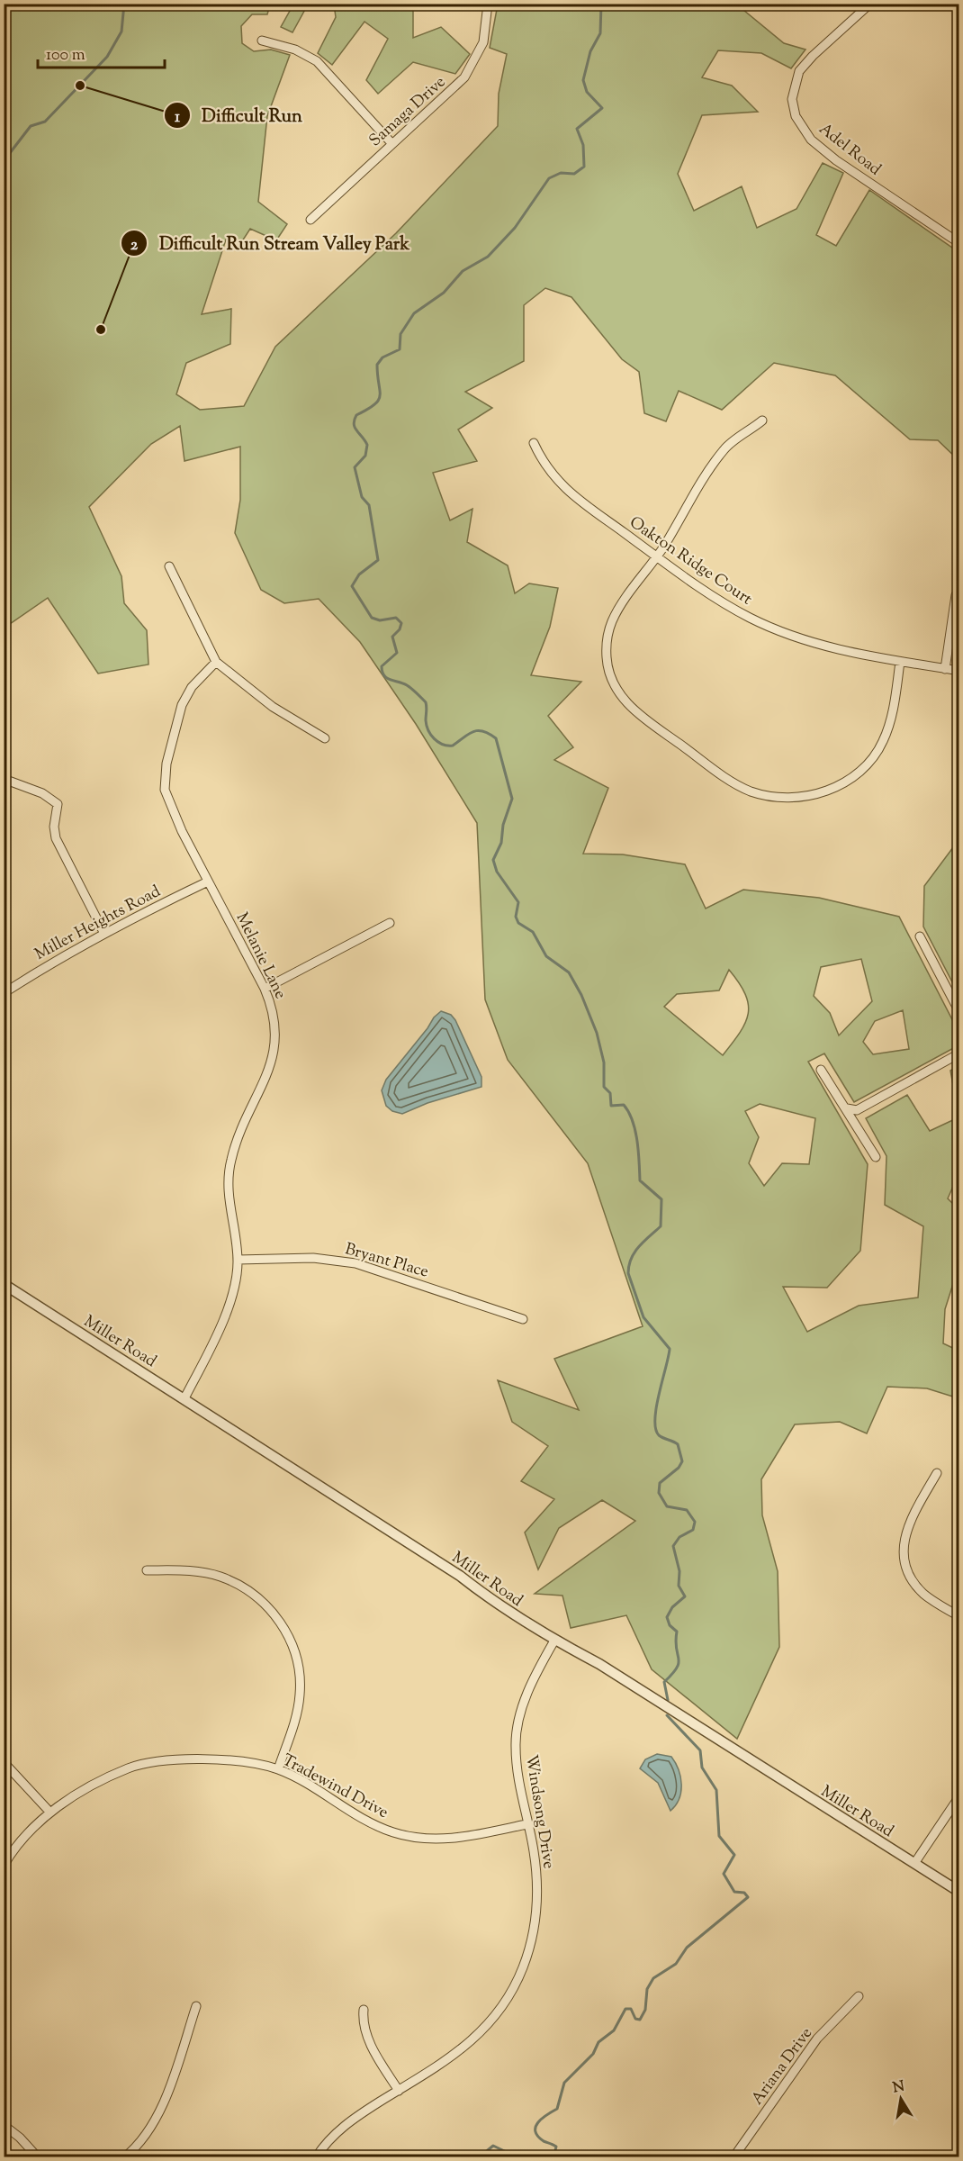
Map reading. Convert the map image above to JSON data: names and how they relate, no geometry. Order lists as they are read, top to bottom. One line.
{"streets":{"street":["Samaga Drive","Adel Road","Oakton Ridge Court","Miller Heights Road","Melanie Lane","Bryant Place","Miller Road","Tradewind Drive","Windsong Drive","Ariana Drive"]},"crossings":[["Miller Heights Road","Melanie Lane"],["Melanie Lane","Bryant Place"],["Melanie Lane","Miller Road"],["Miller Road","Windsong Drive"],["Tradewind Drive","Windsong Drive"]],"places":["Difficult Run","Difficult Run Stream Valley Park"],"scale_bar":"100 m","north":"top"}
